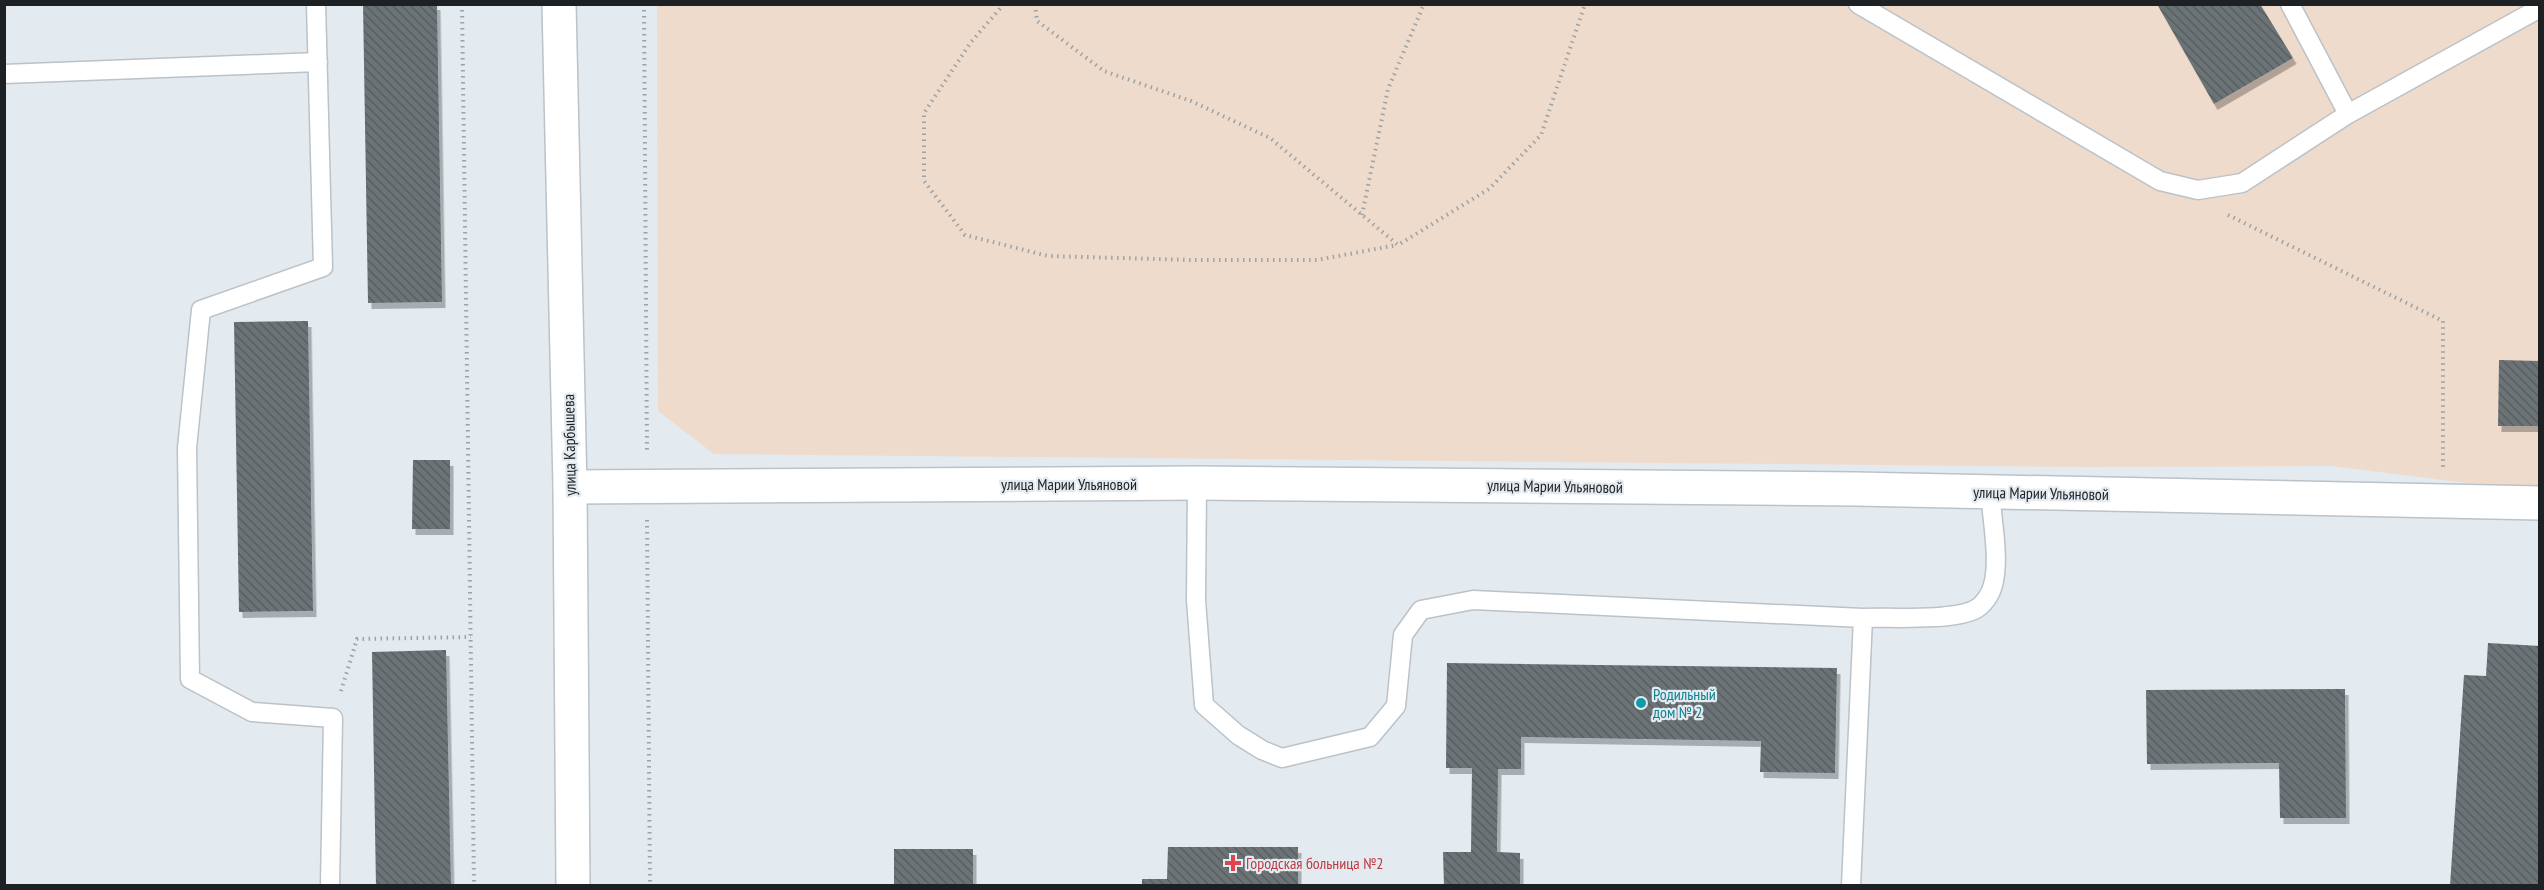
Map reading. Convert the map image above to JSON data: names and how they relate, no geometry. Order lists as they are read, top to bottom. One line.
{"streets":{"street":["улица Карбышева","улица Марии Ульяновой"]},"crossings":[["улица Карбышева","улица Марии Ульяновой"]],"places":{"other":["Родильный дом № 2"],"health":["Городская больница №2"]}}
